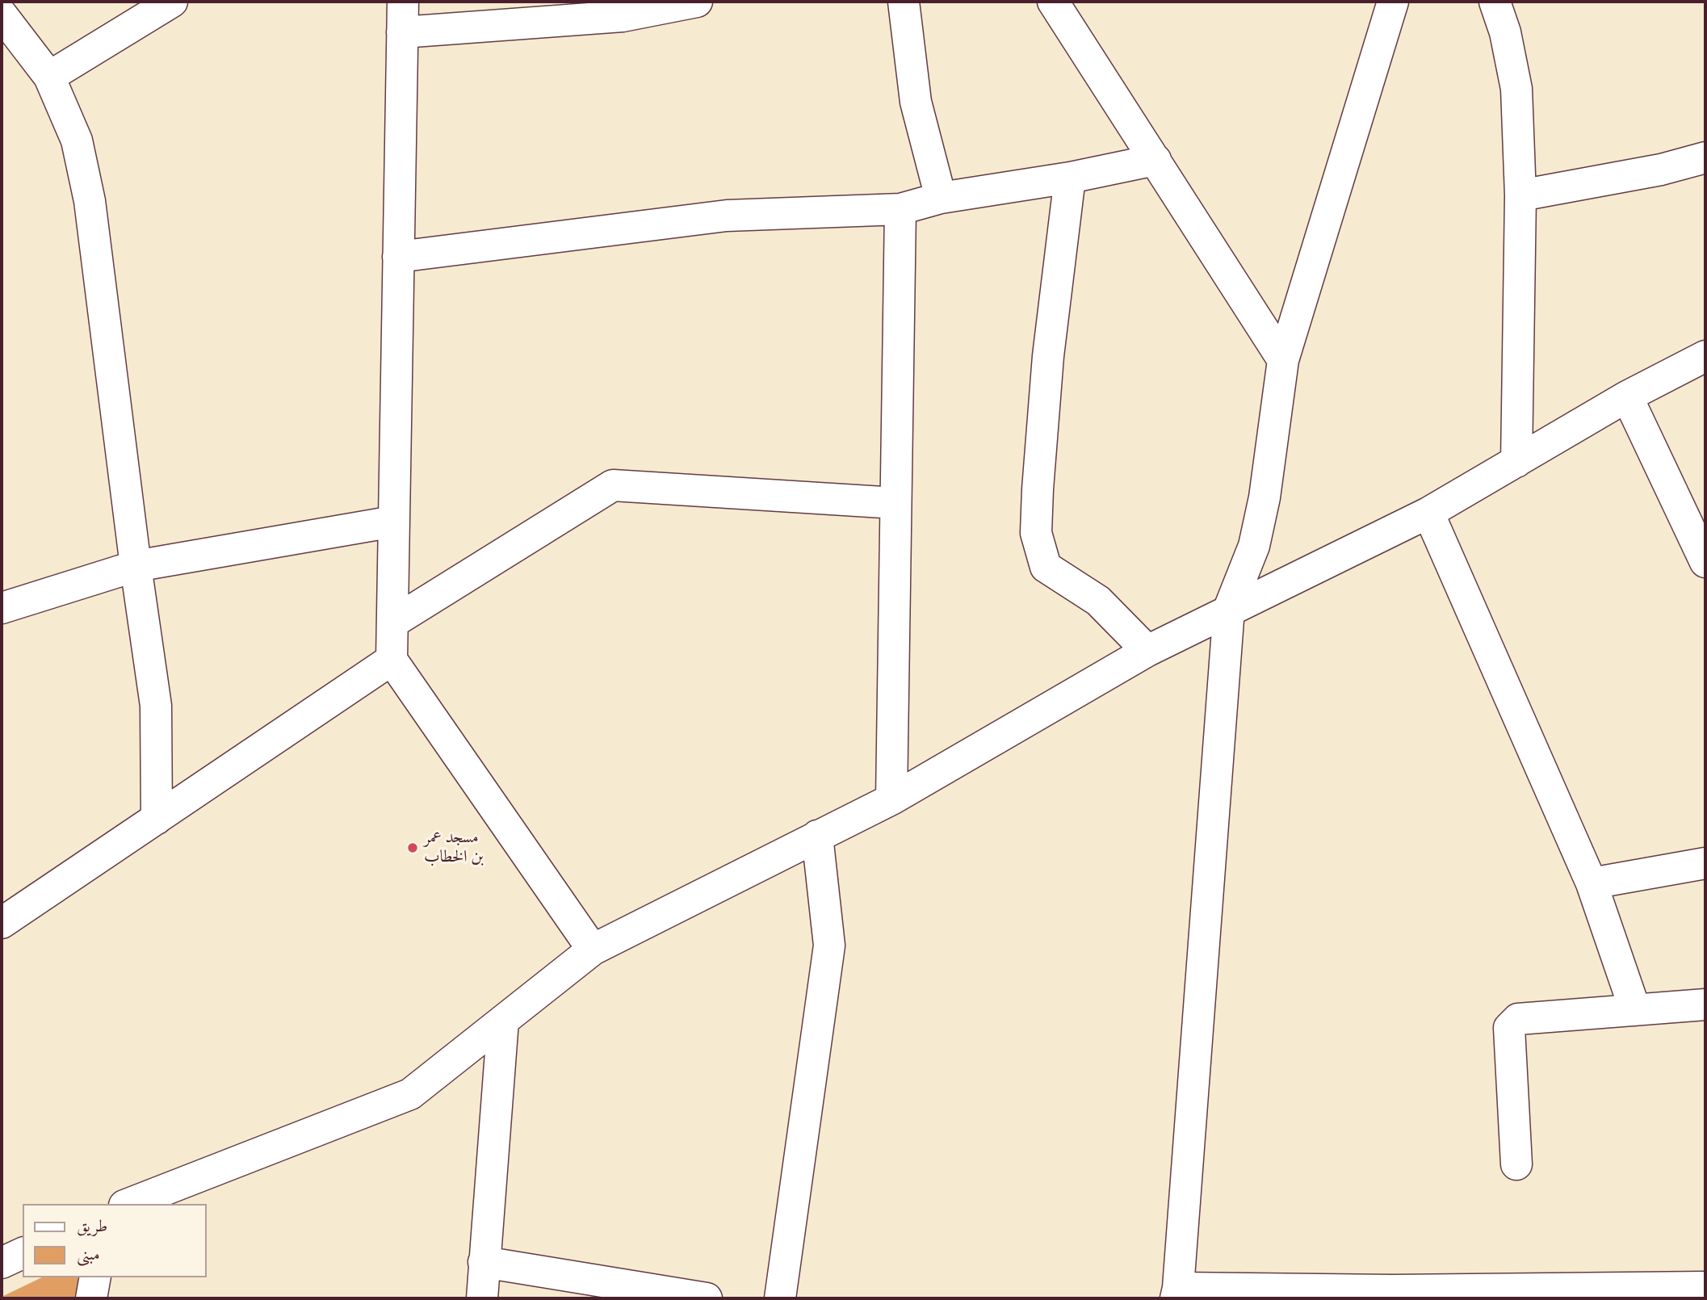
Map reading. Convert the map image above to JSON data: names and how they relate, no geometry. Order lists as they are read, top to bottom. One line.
{"places":["مسجد عمر بن الخطاب"],"legend":["طريق","مبنى"]}
